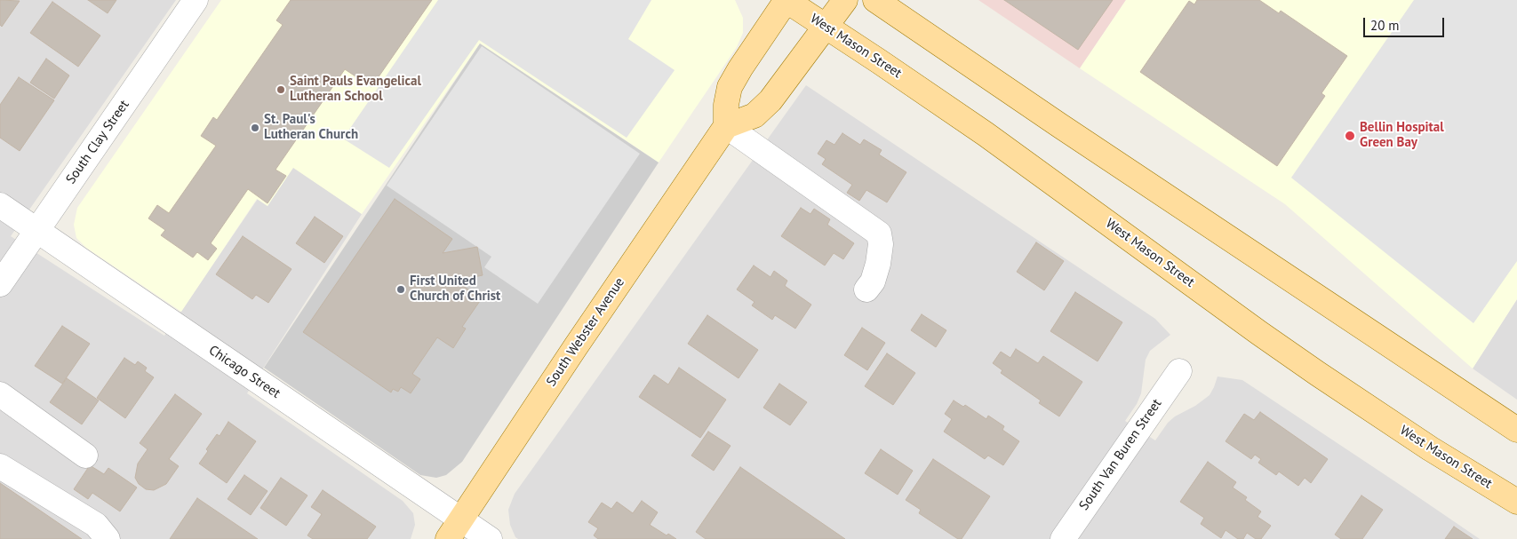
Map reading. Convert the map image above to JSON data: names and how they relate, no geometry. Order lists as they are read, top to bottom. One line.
{"streets":{"main road":["West Mason Street","South Webster Avenue"],"street":["South Clay Street","Chicago Street","South Van Buren Street"]},"crossings":[["South Clay Street","Chicago Street"],["South Webster Avenue","Chicago Street"]],"places":["Saint Pauls Evangelical Lutheran School","St. Paul's Lutheran Church","Bellin Hospital Green Bay","First United Church of Christ"],"scale_bar":"20 m"}
